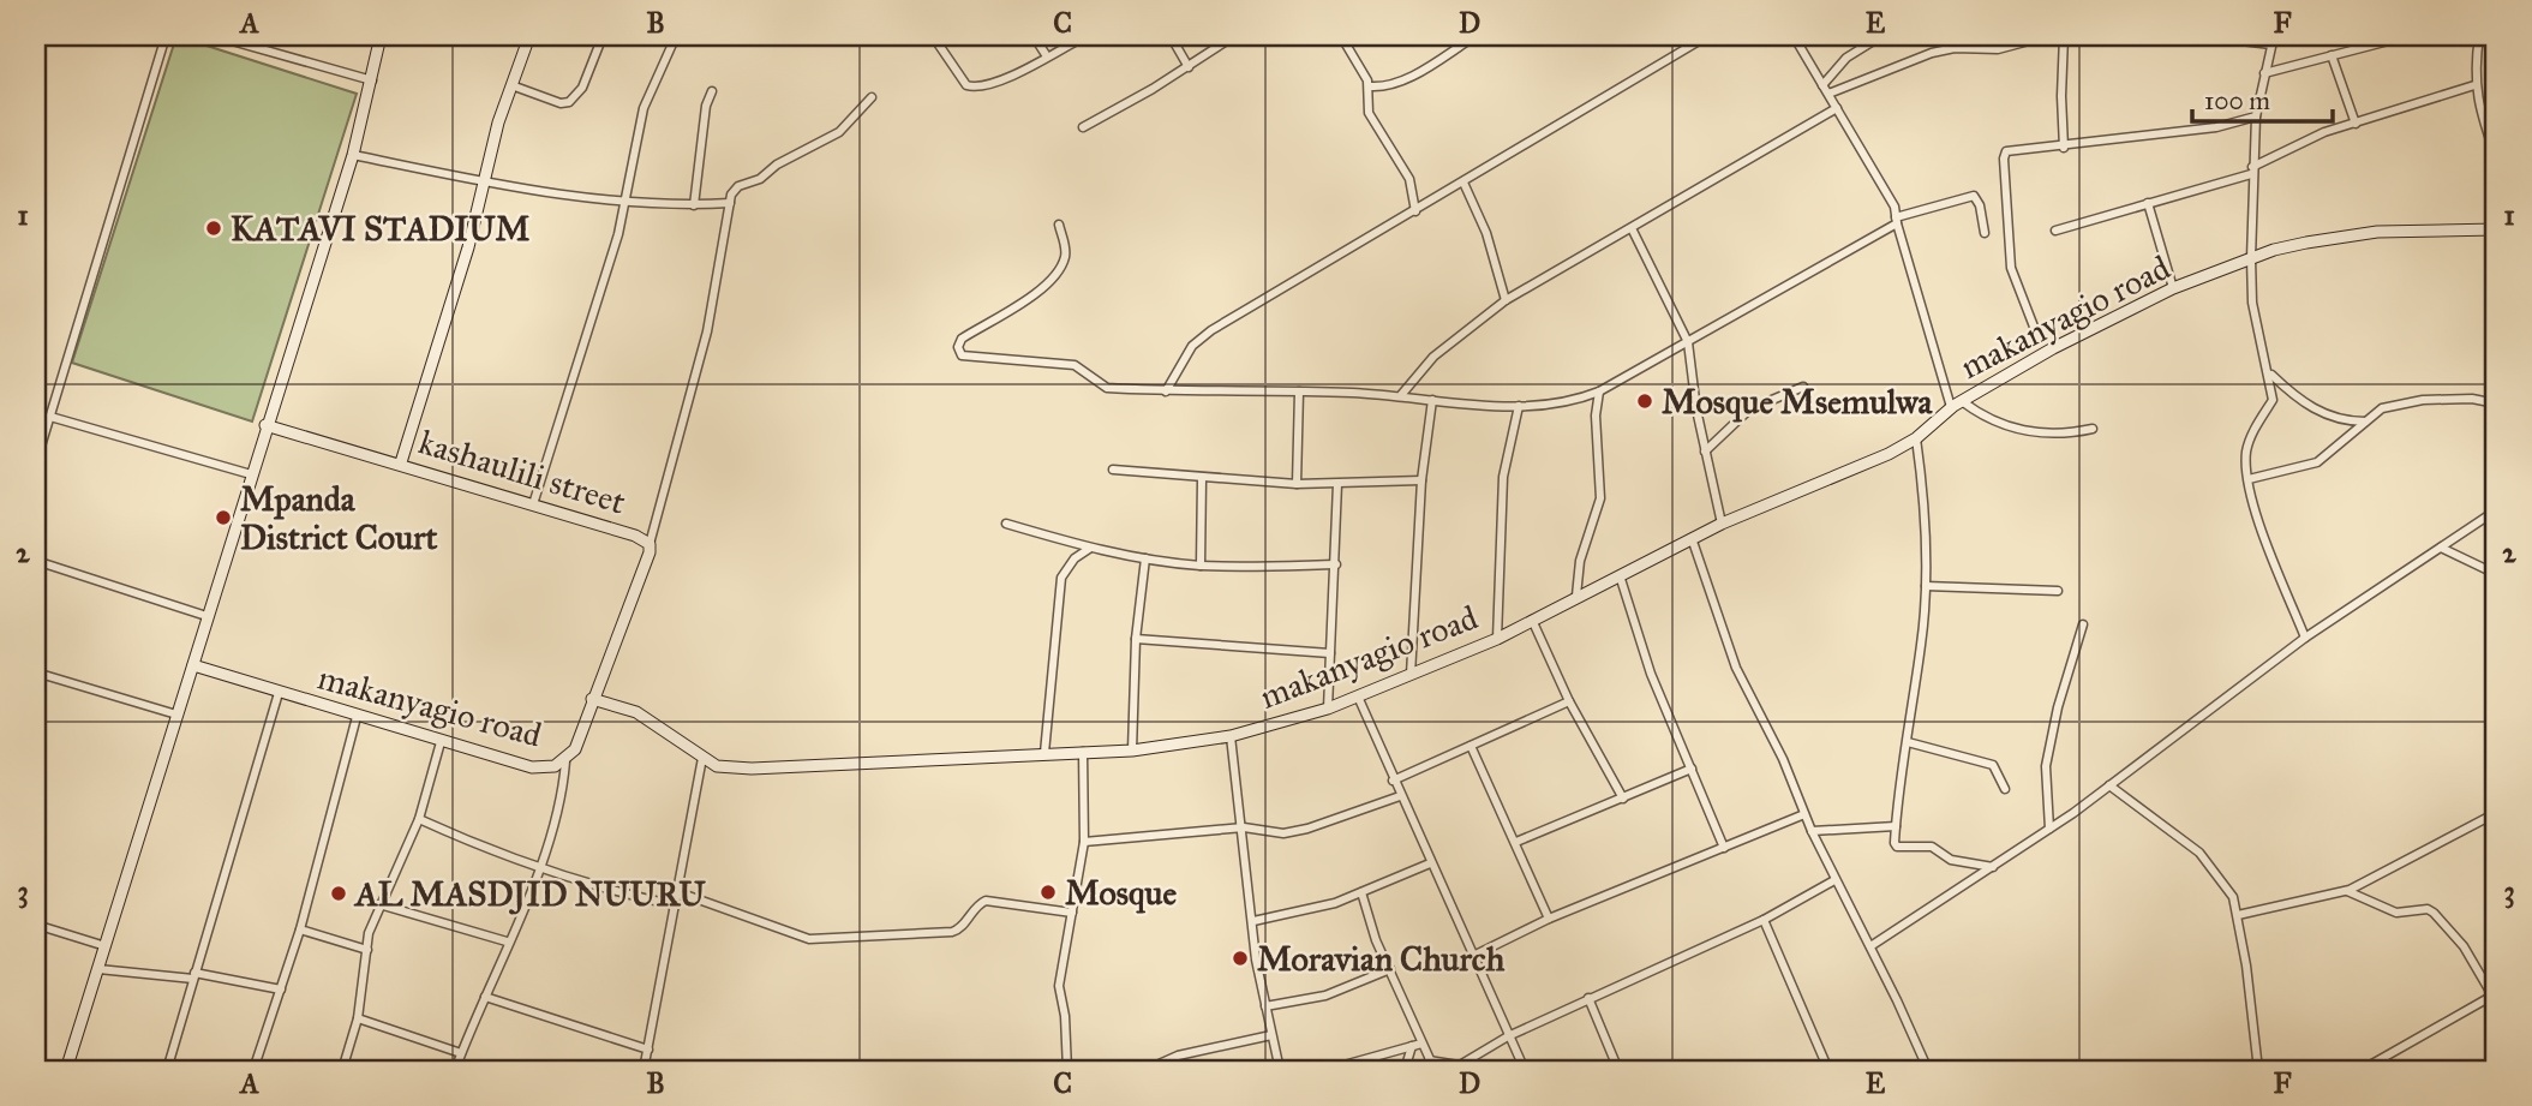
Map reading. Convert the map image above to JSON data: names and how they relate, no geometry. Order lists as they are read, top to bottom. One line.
{"streets":{"street":["makanyagio road","kashaulili street"]},"crossings":[["makanyagio road","kashaulili street"]],"places":["KATAVI STADIUM","Mosque Msemulwa","Mpanda District Court","Mosque","AL MASDJID NUURU","Moravian Church"],"scale_bar":"100 m","grid":{"columns":["A","B","C","D","E","F"],"rows":["1","2","3"]}}
